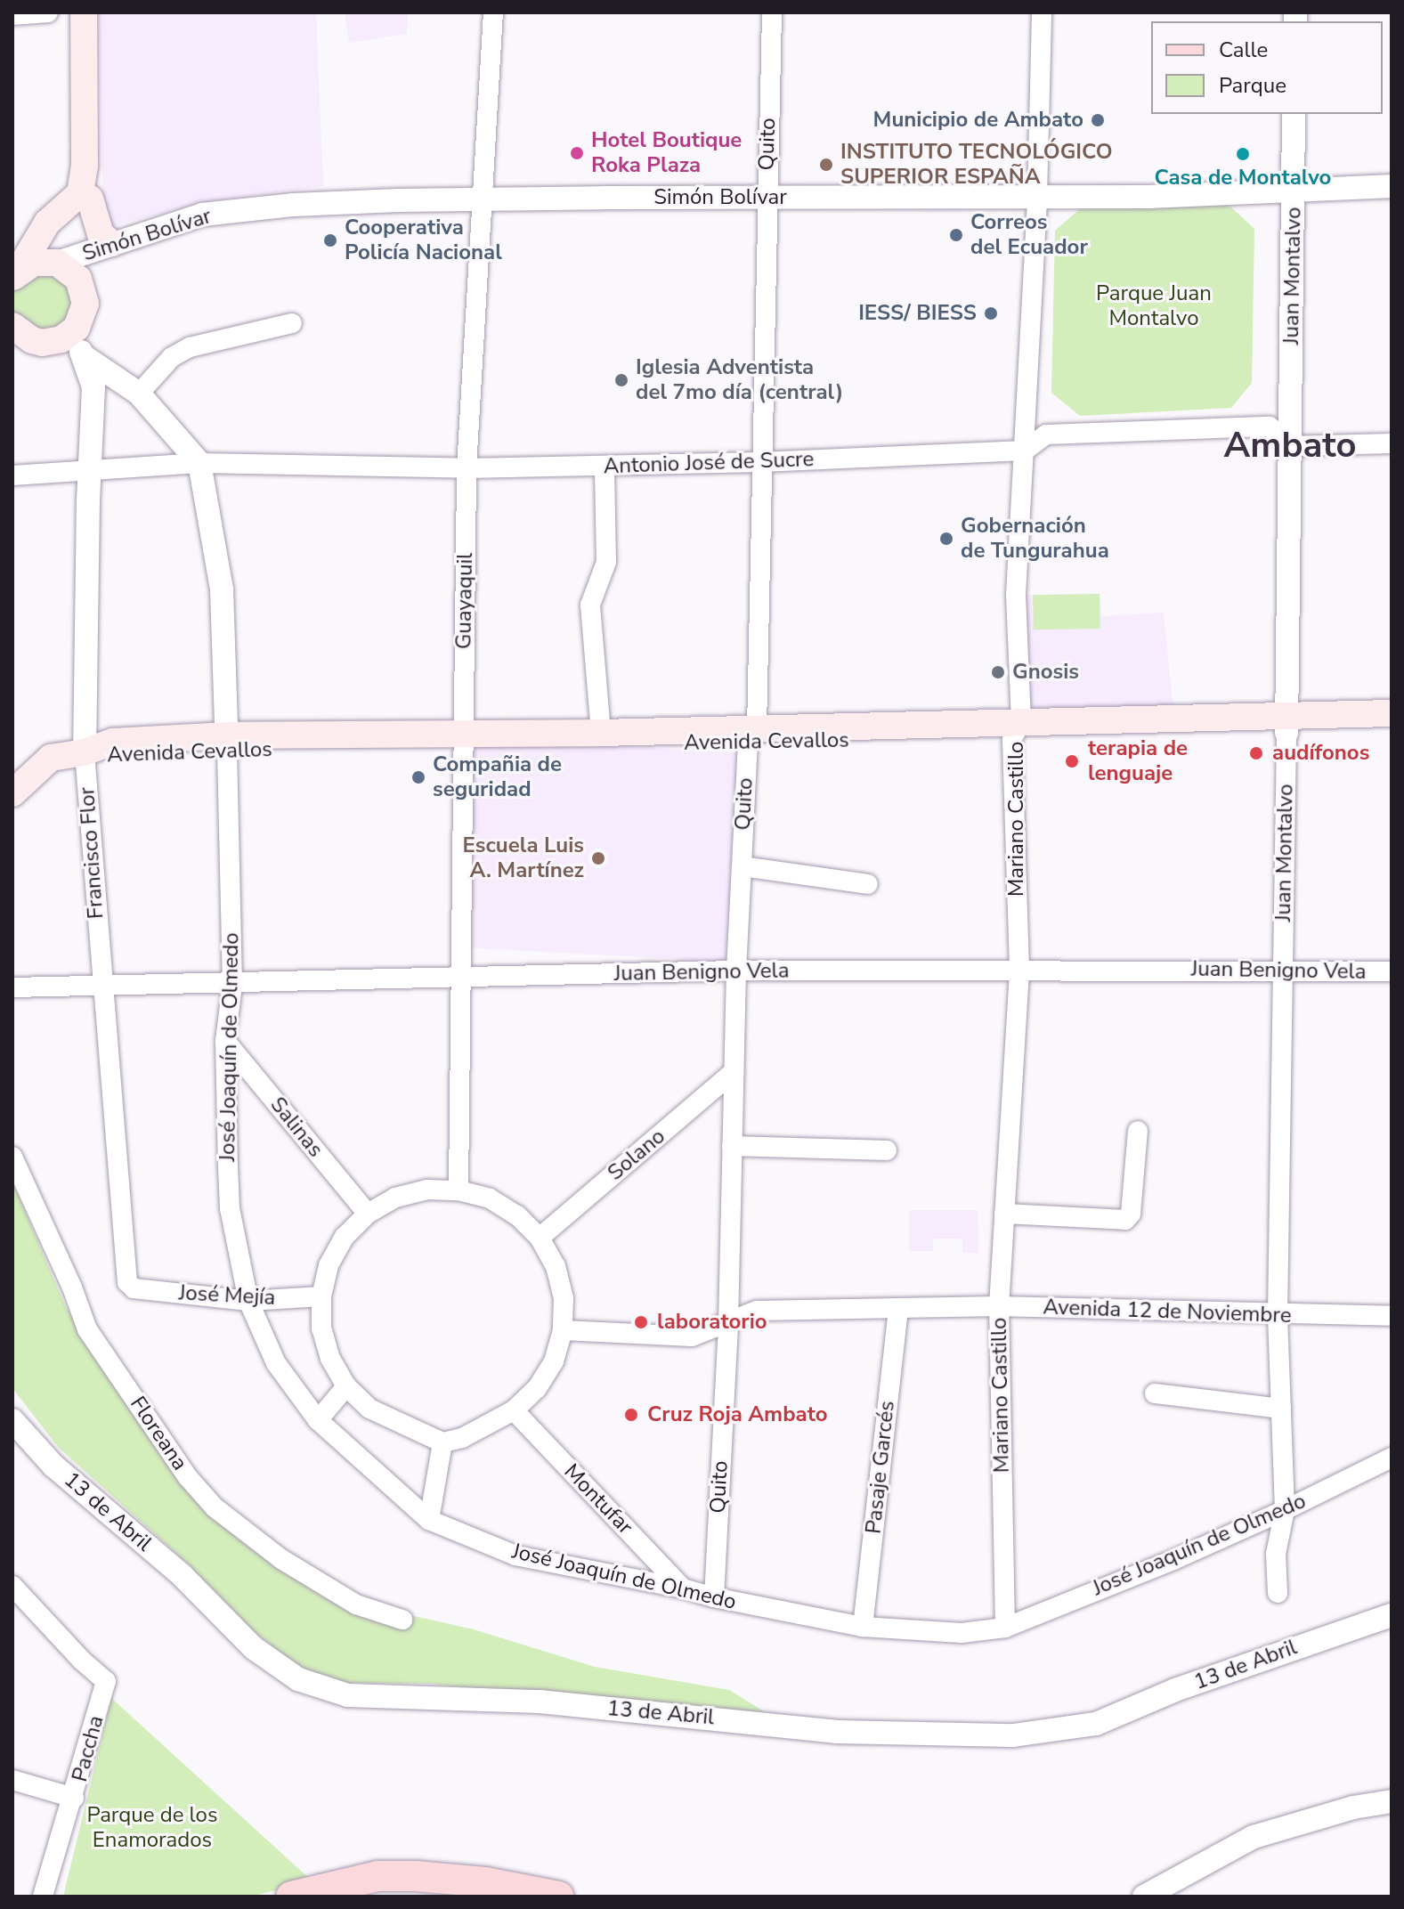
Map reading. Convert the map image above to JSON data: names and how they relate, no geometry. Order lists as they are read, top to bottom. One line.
{"streets":{"main road":["Avenida Cevallos"],"street":["Quito","Simón Bolívar","Juan Montalvo","Antonio José de Sucre","Guayaquil","Mariano Castillo","Francisco Flor","Juan Benigno Vela","José Joaquín de Olmedo","Salinas","Solano","José Mejía","Avenida 12 de Noviembre","Floreana","Pasaje Garcés","Montufar","13 de Abril","Paccha"]},"crossings":[["Quito","Simón Bolívar"],["Quito","Antonio José de Sucre"],["Quito","Avenida Cevallos"],["Quito","Juan Benigno Vela"],["Quito","José Joaquín de Olmedo"],["Quito","Solano"],["Quito","Avenida 12 de Noviembre"],["Simón Bolívar","Juan Montalvo"],["Simón Bolívar","Guayaquil"],["Simón Bolívar","Mariano Castillo"],["Juan Montalvo","Antonio José de Sucre"],["Juan Montalvo","Avenida Cevallos"],["Juan Montalvo","Juan Benigno Vela"],["Juan Montalvo","José Joaquín de Olmedo"],["Juan Montalvo","Avenida 12 de Noviembre"],["Antonio José de Sucre","Guayaquil"],["Antonio José de Sucre","Mariano Castillo"],["Antonio José de Sucre","Francisco Flor"],["Antonio José de Sucre","José Joaquín de Olmedo"],["Guayaquil","Avenida Cevallos"],["Guayaquil","Juan Benigno Vela"],["Guayaquil","Salinas"],["Guayaquil","Solano"],["Guayaquil","José Mejía"],["Guayaquil","Avenida 12 de Noviembre"],["Guayaquil","Montufar"],["Avenida Cevallos","Mariano Castillo"],["Avenida Cevallos","Francisco Flor"],["Avenida Cevallos","José Joaquín de Olmedo"],["Mariano Castillo","Juan Benigno Vela"],["Mariano Castillo","José Joaquín de Olmedo"],["Mariano Castillo","Avenida 12 de Noviembre"],["Francisco Flor","Juan Benigno Vela"],["Francisco Flor","José Mejía"],["Juan Benigno Vela","José Joaquín de Olmedo"],["José Joaquín de Olmedo","Salinas"],["José Joaquín de Olmedo","José Mejía"],["José Joaquín de Olmedo","Pasaje Garcés"],["José Joaquín de Olmedo","Montufar"],["Salinas","Solano"],["Salinas","José Mejía"],["Salinas","Avenida 12 de Noviembre"],["Salinas","Montufar"],["Solano","José Mejía"],["Solano","Avenida 12 de Noviembre"],["Solano","Montufar"],["José Mejía","Avenida 12 de Noviembre"],["José Mejía","Montufar"],["Avenida 12 de Noviembre","Pasaje Garcés"],["Avenida 12 de Noviembre","Montufar"]],"districts":["Ambato"],"parks":["Parque Juan Montalvo","Parque de los Enamorados"],"places":["Municipio de Ambato","Hotel Boutique Roka Plaza","Casa de Montalvo","INSTITUTO TECNOLÓGICO SUPERIOR ESPAÑA","Correos del Ecuador","Cooperativa Policía Nacional","IESS/ BIESS","Iglesia Adventista del 7mo día (central)","Gobernación de Tungurahua","Gnosis","audífonos","terapia de lenguaje","Compañia de seguridad","Escuela Luis A. Martínez","laboratorio","Cruz Roja Ambato"],"legend":["Calle","Parque"]}
